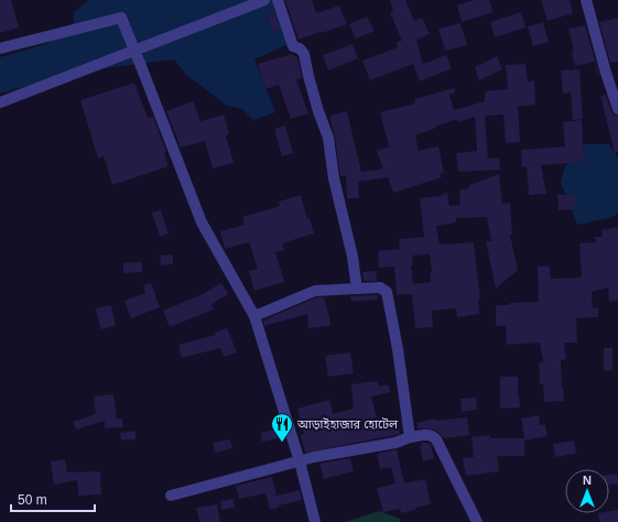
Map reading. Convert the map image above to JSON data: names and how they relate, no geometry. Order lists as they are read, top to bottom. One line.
{"places":{"restaurant":["আড়াইহাজার হোটেল"]},"scale_bar":"50 m","north":"top"}
